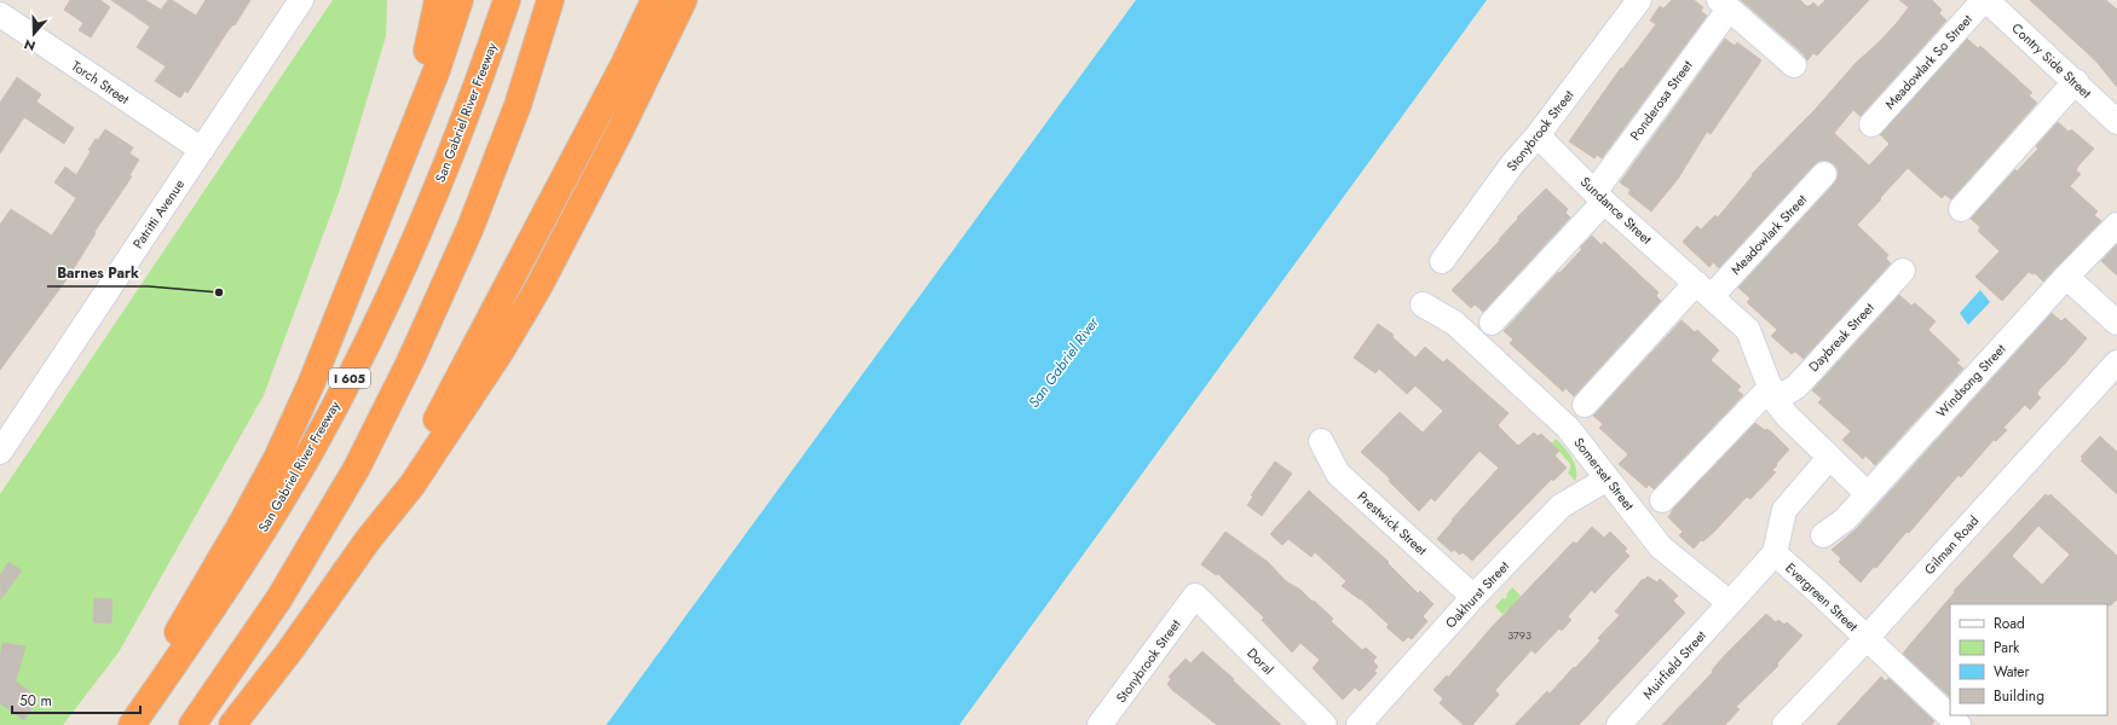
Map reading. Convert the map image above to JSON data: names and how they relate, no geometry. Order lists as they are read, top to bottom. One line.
{"streets":{"highway":["San Gabriel River Freeway","I 605"],"street":["Contry Side Street","Meadowlark So Street","Torch Street","Ponderosa Street","Stonybrook Street","Sundance Street","Patritti Avenue","Meadowlark Street","Daybreak Street","Windsong Street","Somerset Street","Prestwick Street","Gilman Road","Oakhurst Street","Evergreen Street","Doral","Muirfield Street"]},"crossings":[["Contry Side Street","Meadowlark So Street"],["Torch Street","Patritti Avenue"],["Ponderosa Street","Sundance Street"],["Stonybrook Street","Sundance Street"],["Stonybrook Street","Doral"],["Sundance Street","Meadowlark Street"],["Somerset Street","Oakhurst Street"],["Somerset Street","Muirfield Street"],["Prestwick Street","Oakhurst Street"],["Gilman Road","Evergreen Street"]],"water":["San Gabriel River"],"places":["Barnes Park"],"house_numbers":["3793"],"legend":["Road","Park","Water","Building"],"scale_bar":"50 m","north":"bottom"}
